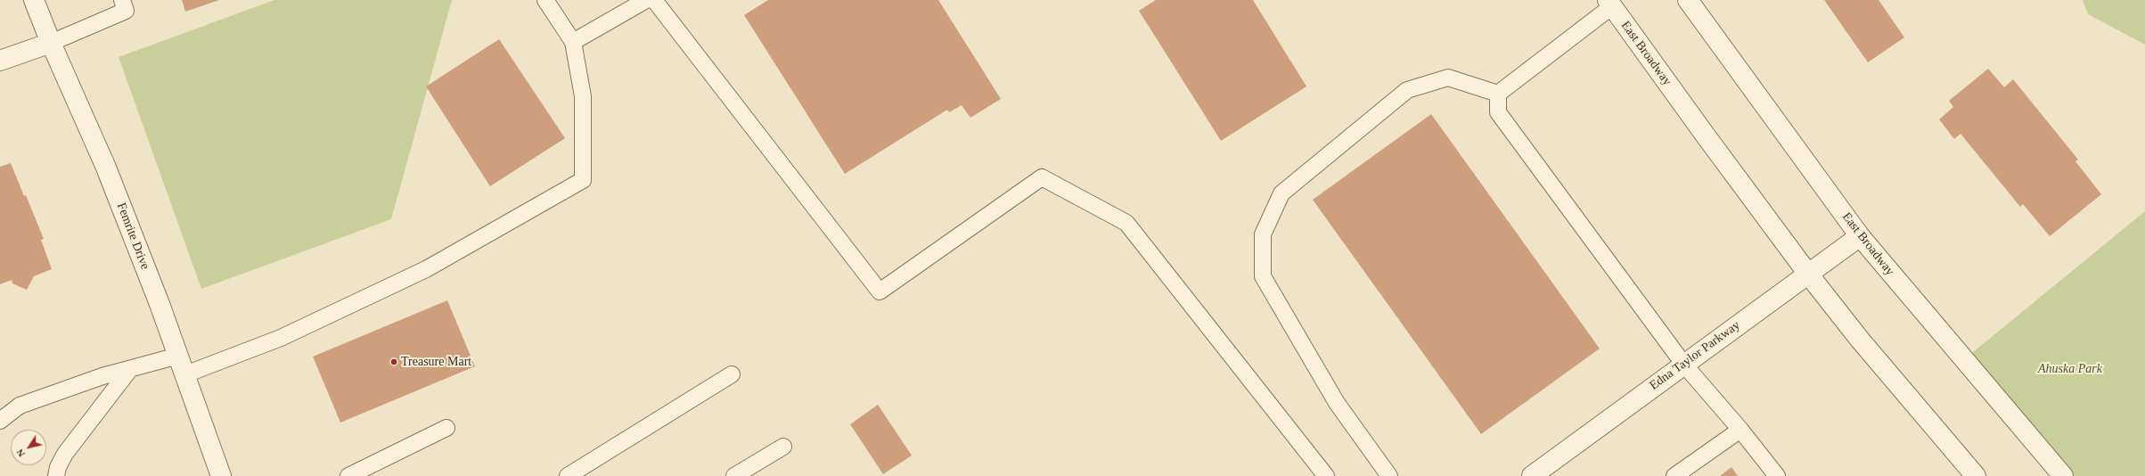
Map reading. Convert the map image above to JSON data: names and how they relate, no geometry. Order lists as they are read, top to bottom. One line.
{"streets":{"street":["East Broadway","Femrite Drive","Edna Taylor Parkway"]},"crossings":[["East Broadway","Edna Taylor Parkway"]],"parks":["Ahuska Park"],"places":["Treasure Mart"],"north":"bottom left"}
